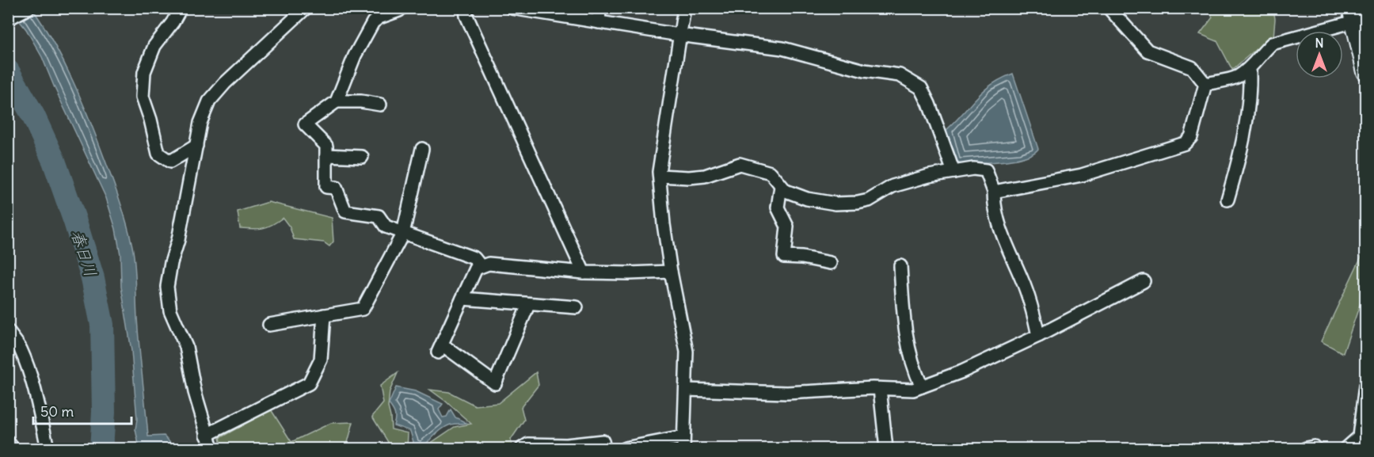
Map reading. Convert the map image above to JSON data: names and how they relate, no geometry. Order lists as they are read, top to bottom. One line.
{"water":["春日川"],"scale_bar":"50 m","north":"top"}
